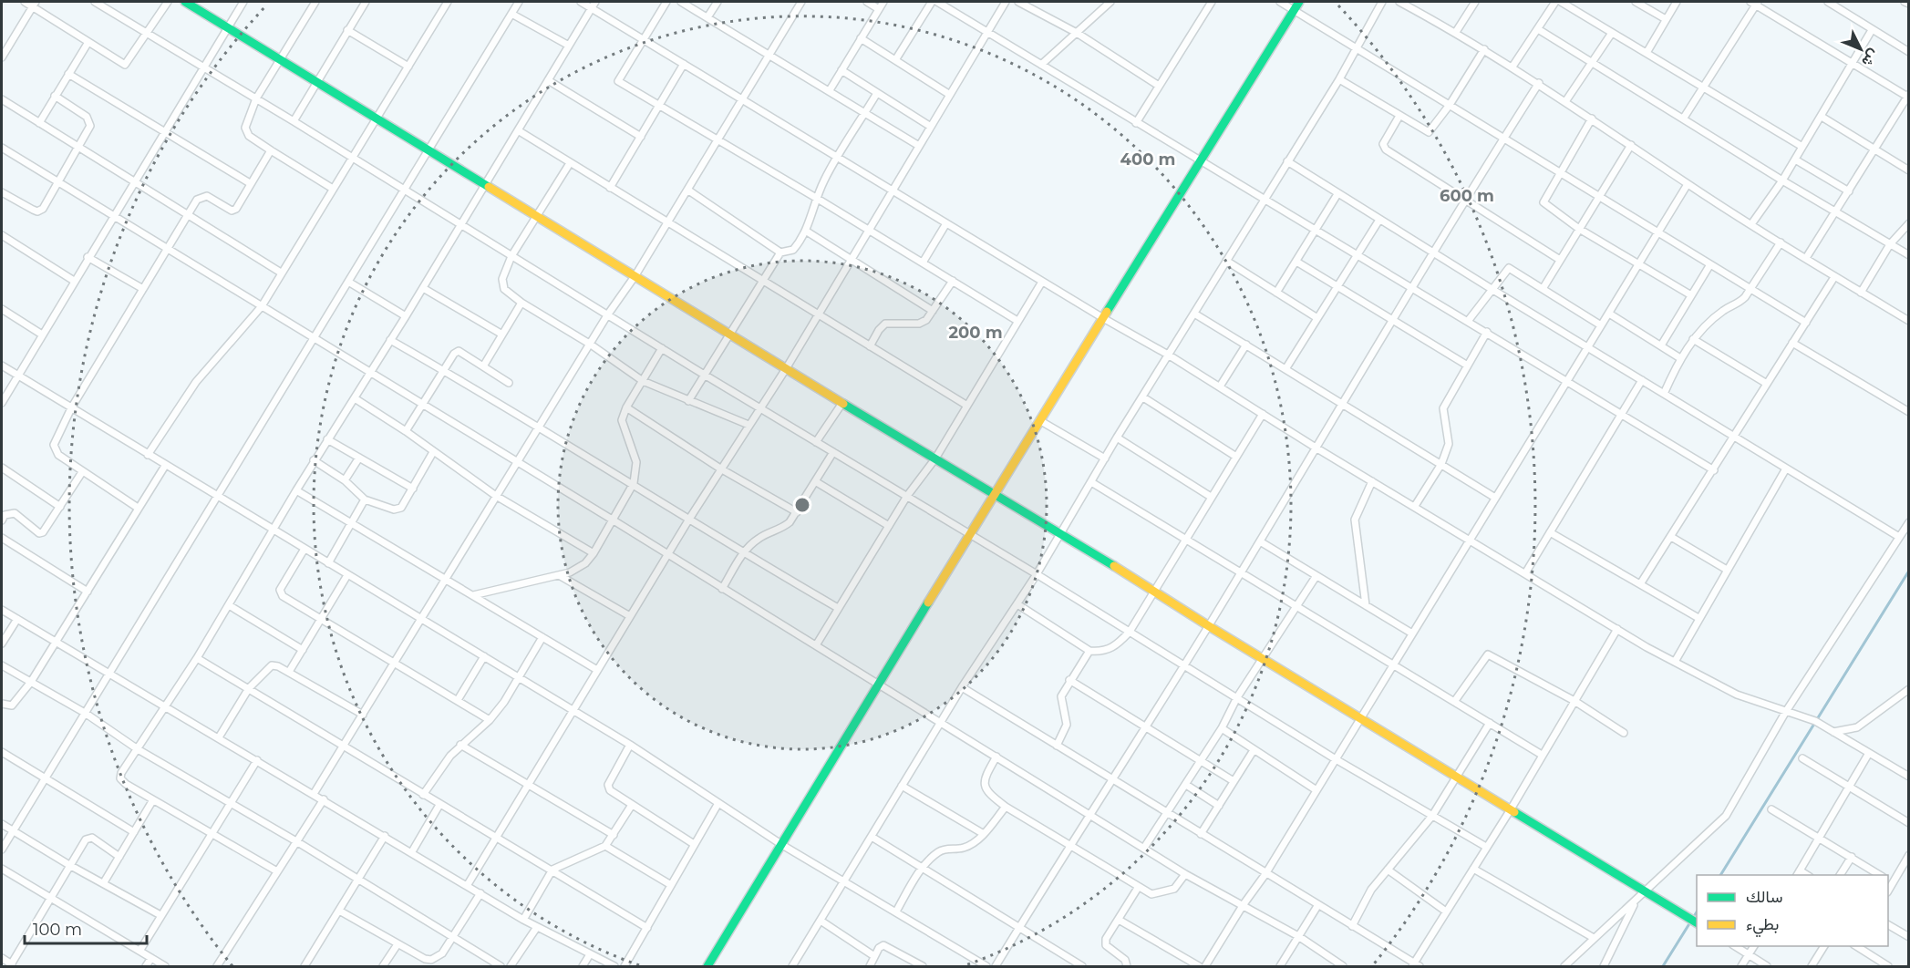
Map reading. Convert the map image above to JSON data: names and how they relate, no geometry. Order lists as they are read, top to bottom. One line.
{"legend":["سالك","بطيء"],"scale_bar":"100 m","north":"bottom right","rings":["400 m","600 m","200 m"]}
